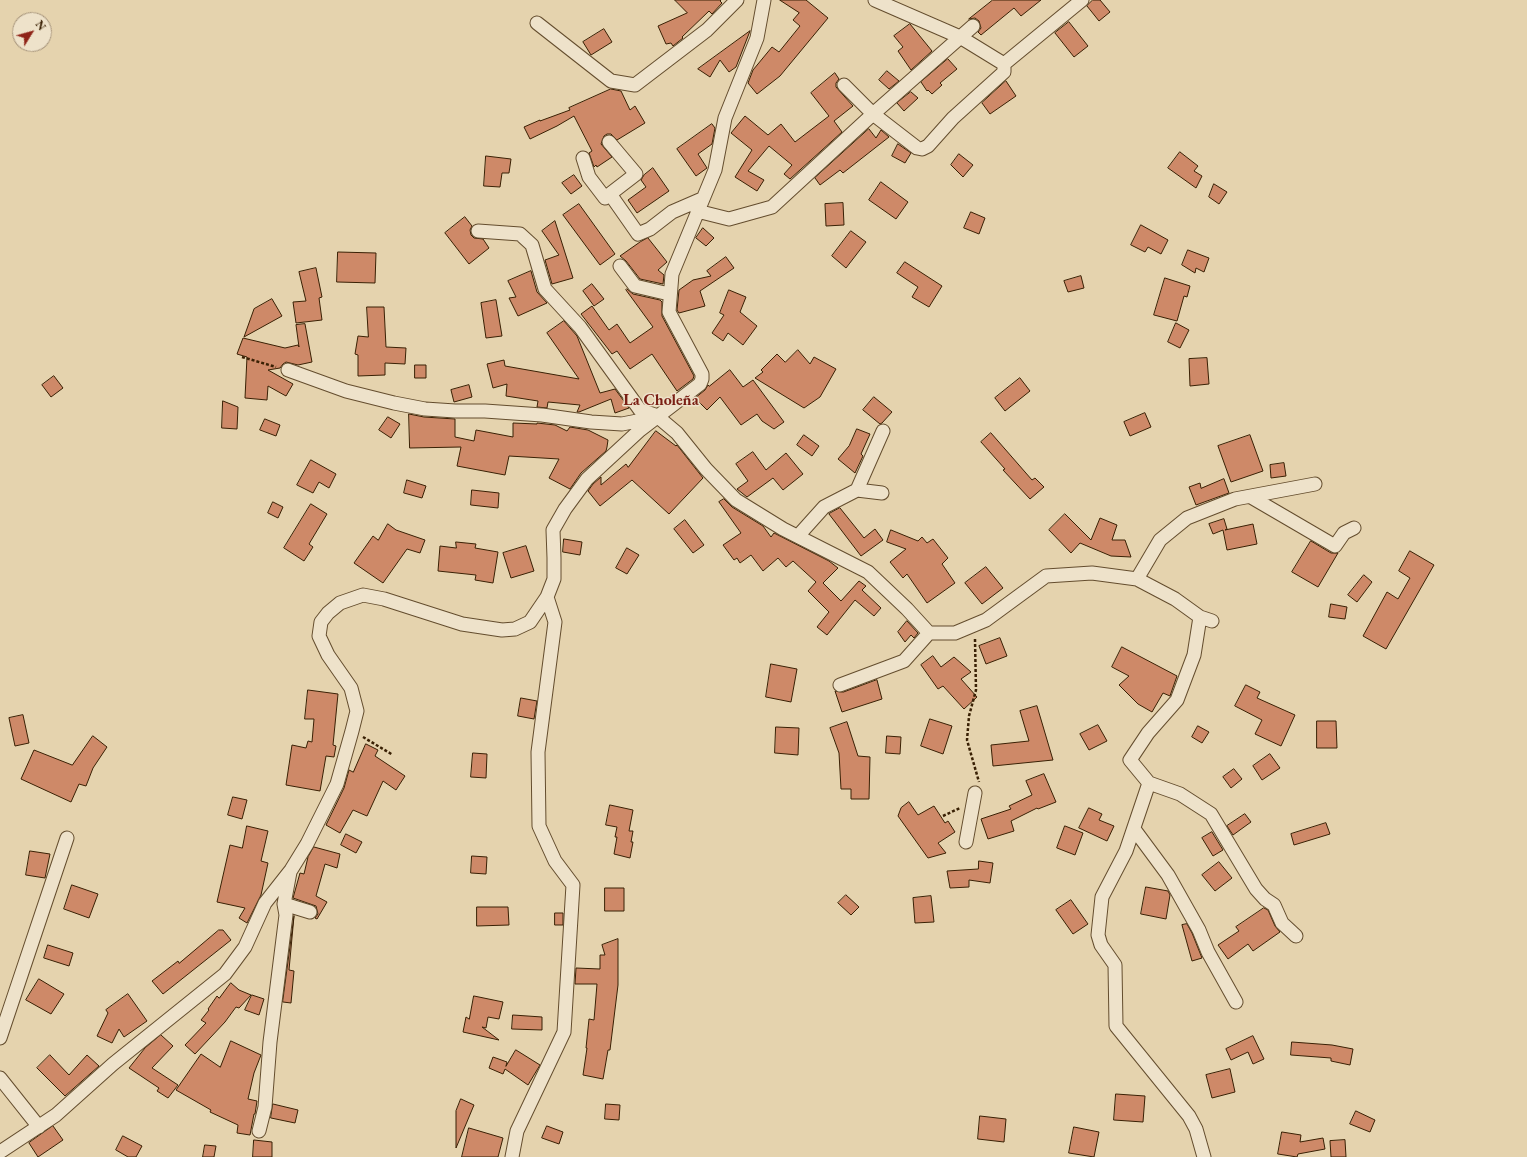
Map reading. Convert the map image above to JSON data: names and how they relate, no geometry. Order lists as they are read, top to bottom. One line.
{"districts":["La Choleña"],"north":"top right"}
